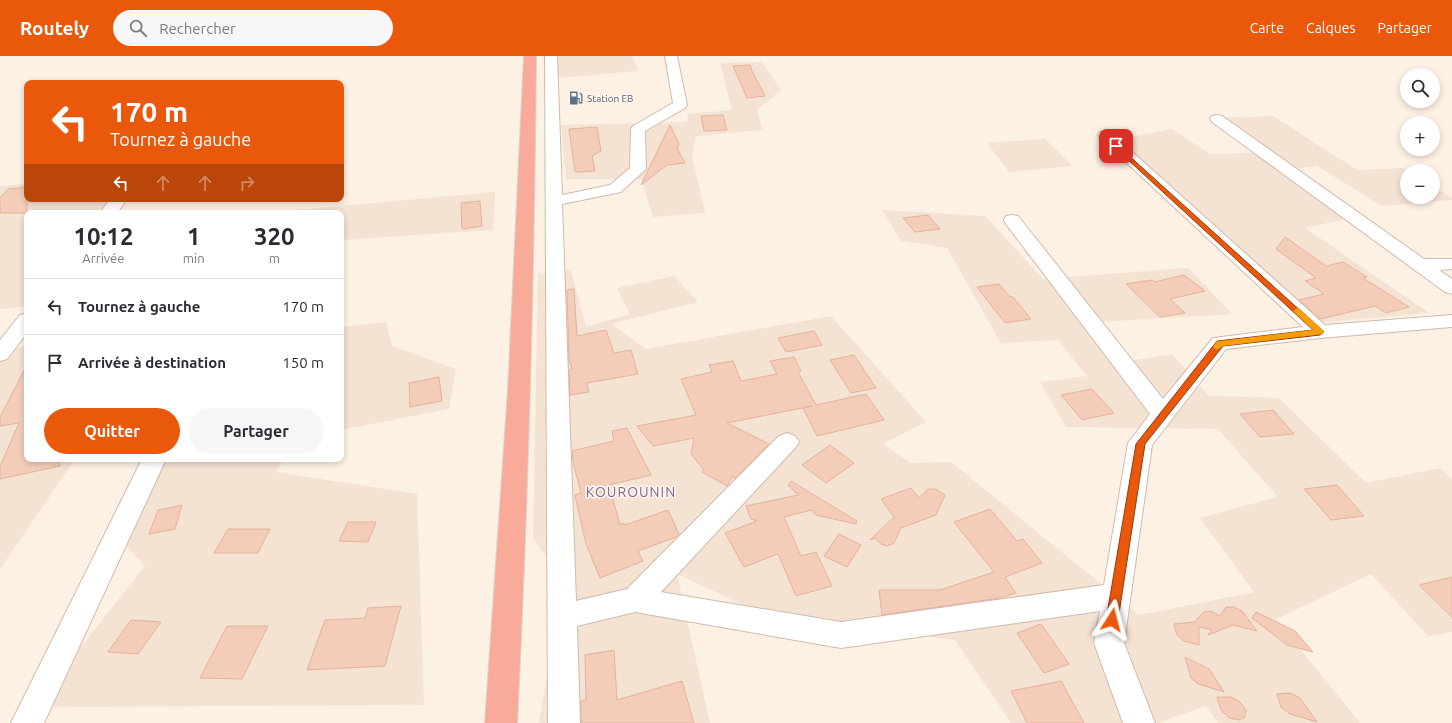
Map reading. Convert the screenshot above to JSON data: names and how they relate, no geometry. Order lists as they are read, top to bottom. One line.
{"districts":["KOUROUNIN"],"places":{"fuel station":["Station EB"]},"page":{"header":"Routely","search":"Rechercher","nav":["Carte","Calques","Partager"],"map_buttons":["+","−"],"turn":["170 m","Tournez à gauche"],"eta":["10:12","Arrivée","1","min","320","m"],"list":[{"name":"Tournez à gauche","value":"170 m"},{"name":"Arrivée à destination","value":"150 m"}],"buttons":["Quitter","Partager"]}}
